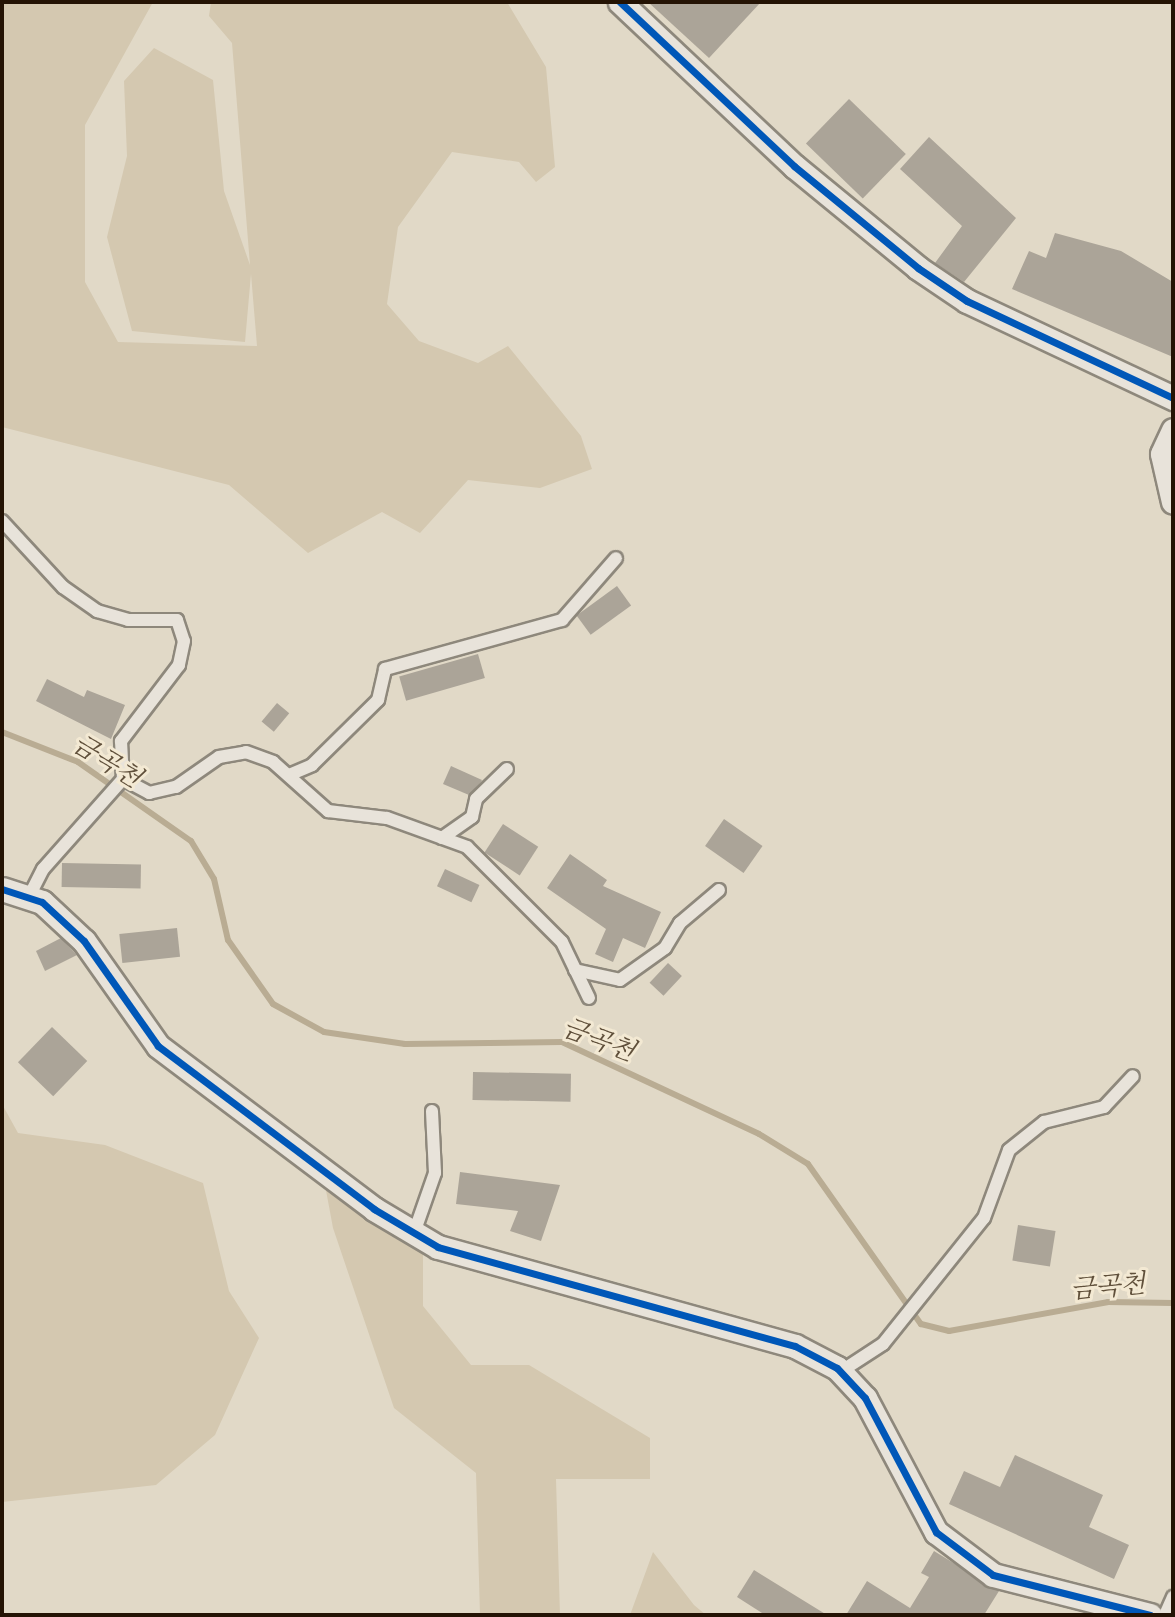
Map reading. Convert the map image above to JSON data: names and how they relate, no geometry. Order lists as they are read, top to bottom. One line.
{"water":["금곡천"]}
